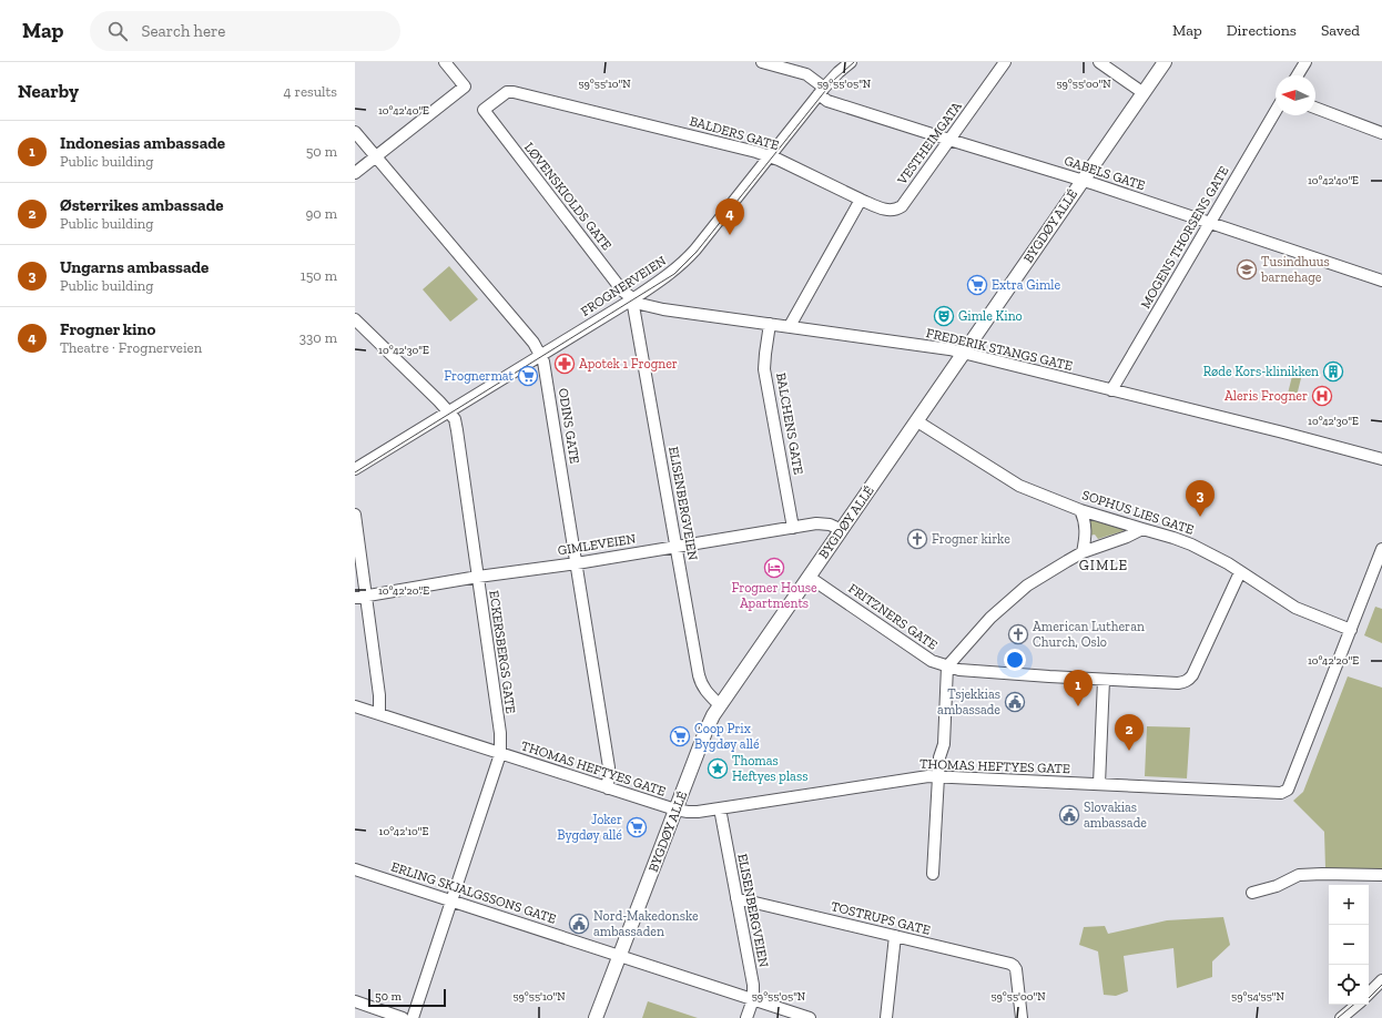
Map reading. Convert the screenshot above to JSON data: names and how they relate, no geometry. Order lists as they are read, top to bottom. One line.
{"streets":{"main road":["BYGDØY ALLÉ"],"street":["BALDERS GATE","VESTHEIMGATA","GABELS GATE","LØVENSKIOLDS GATE","MOGENS THORSENS GATE","FROGNERVEIEN","FREDERIK STANGS GATE","BALCHENS GATE","ODINS GATE","ELISENBERGVEIEN","SOPHUS LIES GATE","GIMLEVEIEN","FRITZNERS GATE","ECKERSBERGS GATE","THOMAS HEFTYES GATE","ERLING SKJALGSSONS GATE","TOSTRUPS GATE"]},"crossings":[["BALDERS GATE","VESTHEIMGATA"],["BALDERS GATE","LØVENSKIOLDS GATE"],["BALDERS GATE","FROGNERVEIEN"],["VESTHEIMGATA","GABELS GATE"],["GABELS GATE","BYGDØY ALLÉ"],["GABELS GATE","MOGENS THORSENS GATE"],["GABELS GATE","FROGNERVEIEN"],["LØVENSKIOLDS GATE","FROGNERVEIEN"],["LØVENSKIOLDS GATE","FREDERIK STANGS GATE"],["LØVENSKIOLDS GATE","ELISENBERGVEIEN"],["BYGDØY ALLÉ","FREDERIK STANGS GATE"],["BYGDØY ALLÉ","ELISENBERGVEIEN"],["BYGDØY ALLÉ","SOPHUS LIES GATE"],["BYGDØY ALLÉ","GIMLEVEIEN"],["BYGDØY ALLÉ","FRITZNERS GATE"],["BYGDØY ALLÉ","THOMAS HEFTYES GATE"],["BYGDØY ALLÉ","ERLING SKJALGSSONS GATE"],["MOGENS THORSENS GATE","FREDERIK STANGS GATE"],["FROGNERVEIEN","FREDERIK STANGS GATE"],["FROGNERVEIEN","ODINS GATE"],["FROGNERVEIEN","ELISENBERGVEIEN"],["FROGNERVEIEN","ECKERSBERGS GATE"],["FREDERIK STANGS GATE","BALCHENS GATE"],["FREDERIK STANGS GATE","ELISENBERGVEIEN"],["BALCHENS GATE","GIMLEVEIEN"],["ODINS GATE","GIMLEVEIEN"],["ODINS GATE","THOMAS HEFTYES GATE"],["ELISENBERGVEIEN","GIMLEVEIEN"],["ELISENBERGVEIEN","THOMAS HEFTYES GATE"],["ELISENBERGVEIEN","ERLING SKJALGSSONS GATE"],["ELISENBERGVEIEN","TOSTRUPS GATE"],["SOPHUS LIES GATE","FRITZNERS GATE"],["SOPHUS LIES GATE","THOMAS HEFTYES GATE"],["GIMLEVEIEN","ECKERSBERGS GATE"],["ECKERSBERGS GATE","THOMAS HEFTYES GATE"],["ECKERSBERGS GATE","ERLING SKJALGSSONS GATE"]],"districts":["GIMLE"],"places":{"school or university":["Tusindhuus barnehage"],"supermarket":["Extra Gimle","Frognermat","Coop Prix Bygdøy allé","Joker Bygdøy allé"],"theatre":["Gimle Kino"],"pharmacy":["Apotek 1 Frogner"],"building":["Røde Kors-klinikken"],"hospital":["Aleris Frogner"],"church":["Frogner kirke","American Lutheran Church, Oslo"],"hotel":["Frogner House Apartments"],"public building":["Tsjekkias ambassade","Slovakias ambassade","Nord-Makedonske ambassaden"],"place":["Thomas Heftyes plass"]},"scale_bar":"50 m","north":"left","page":{"header":"Map","search":"Search here","nav":["Map","Directions","Saved"],"heading":["Nearby","4 results"],"list":[{"mark":"1","name":"Indonesias ambassade","note":"Public building","value":"50 m"},{"mark":"2","name":"Østerrikes ambassade","note":"Public building","value":"90 m"},{"mark":"3","name":"Ungarns ambassade","note":"Public building","value":"150 m"},{"mark":"4","name":"Frogner kino","note":"Theatre · Frognerveien","value":"330 m"}],"pins":["4","3","1","2"],"map_buttons":["+","−"],"scale":"50 m"},"coordinates":["59°55'10\"N","59°55'05\"N","59°55'00\"N","10°42'40\"E","10°42'30\"E","10°42'20\"E","10°42'10\"E","59°54'55\"N"]}
